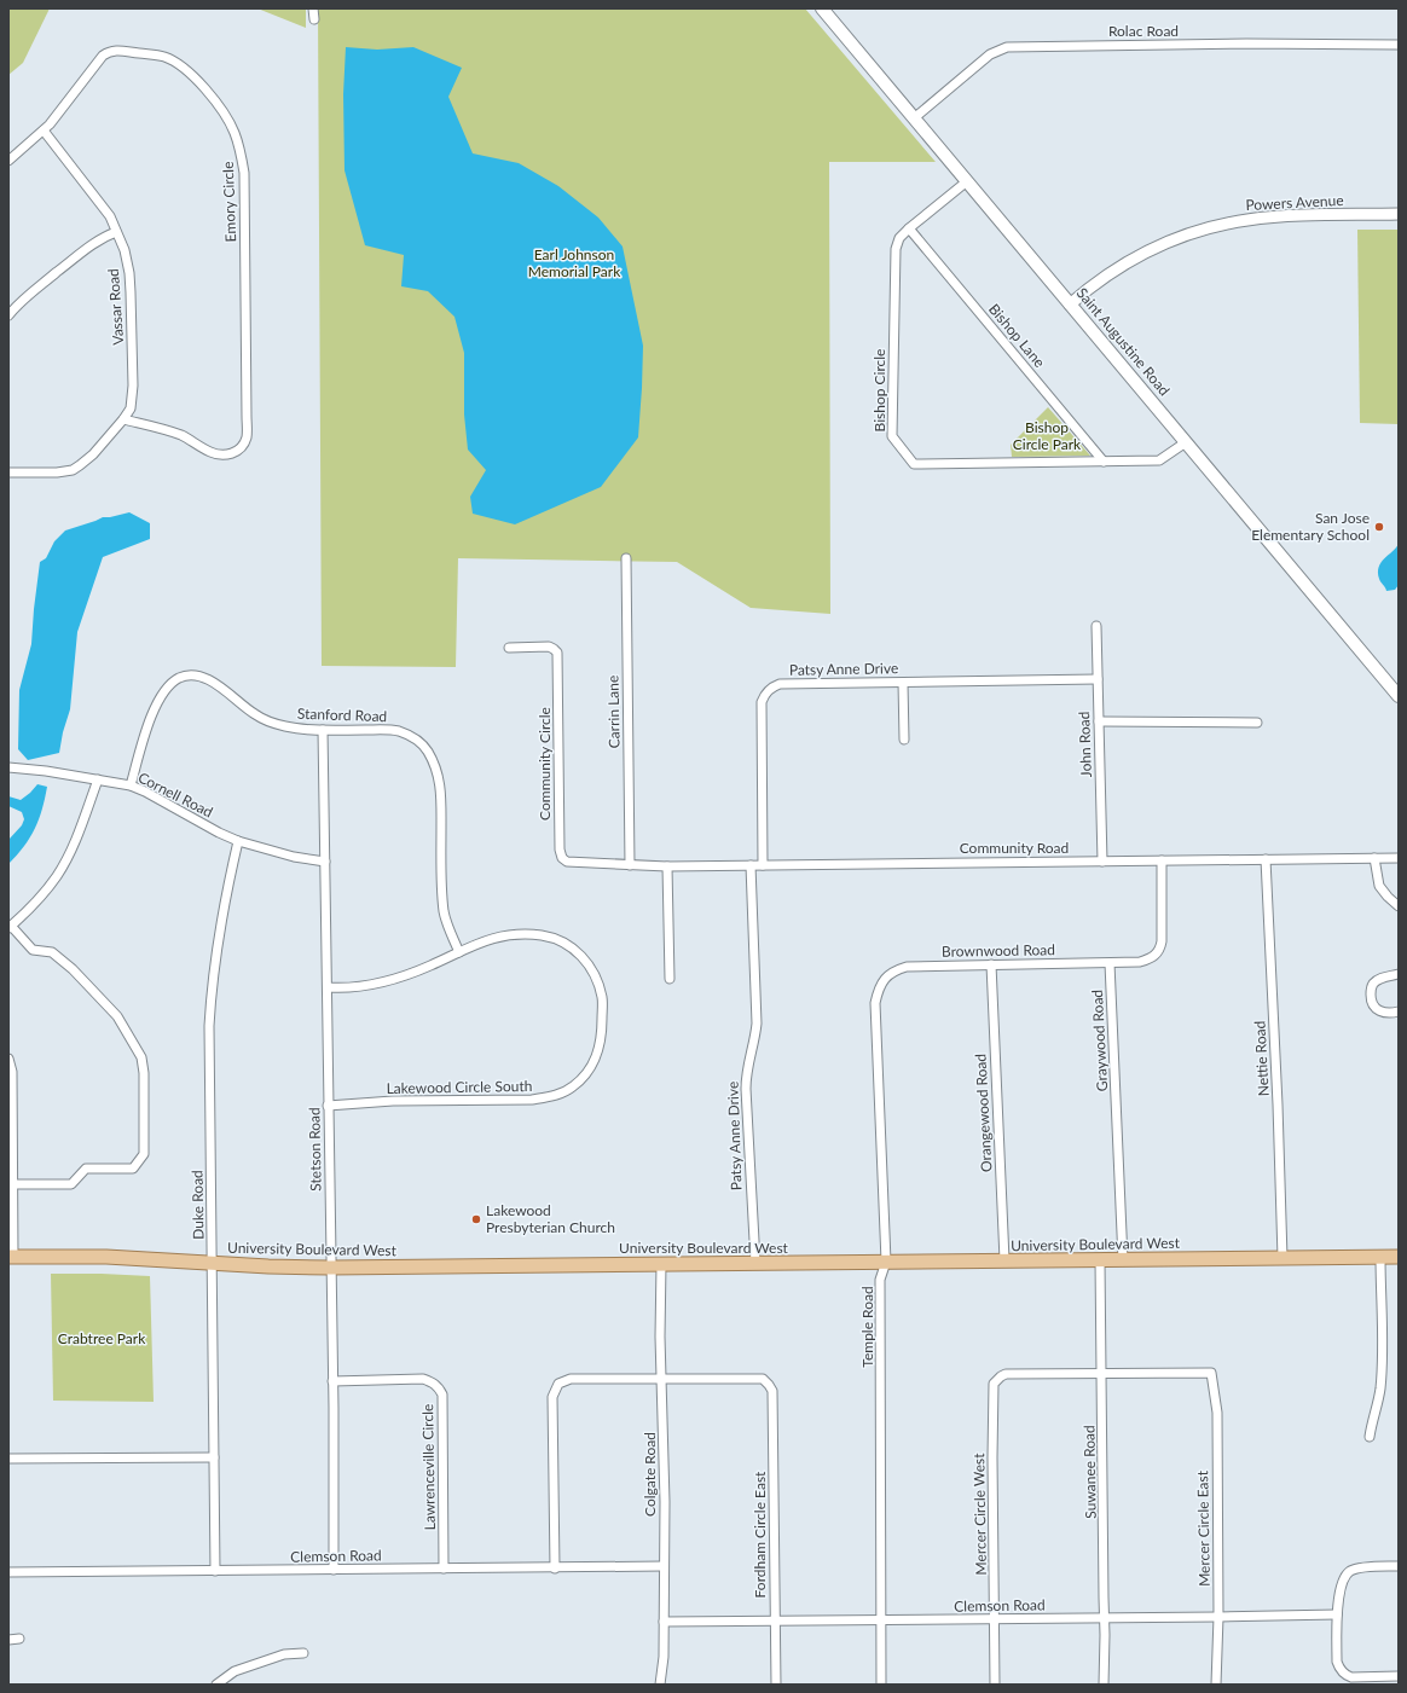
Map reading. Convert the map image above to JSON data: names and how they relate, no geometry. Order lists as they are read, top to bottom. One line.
{"streets":{"main road":["Saint Augustine Road","University Boulevard West"],"street":["Rolac Road","Emory Circle","Powers Avenue","Vassar Road","Bishop Lane","Bishop Circle","Patsy Anne Drive","Carrin Lane","Stanford Road","John Road","Community Circle","Cornell Road","Community Road","Brownwood Road","Graywood Road","Nettie Road","Lakewood Circle South","Orangewood Road","Stetson Road","Duke Road","Temple Road","Lawrenceville Circle","Suwanee Road","Colgate Road","Mercer Circle West","Mercer Circle East","Fordham Circle East","Clemson Road"]},"crossings":[["Rolac Road","Saint Augustine Road"],["Emory Circle","Vassar Road"],["Powers Avenue","Saint Augustine Road"],["Bishop Lane","Bishop Circle"],["Saint Augustine Road","Bishop Circle"],["Patsy Anne Drive","John Road"],["Patsy Anne Drive","Community Road"],["Patsy Anne Drive","University Boulevard West"],["Carrin Lane","Community Circle"],["Carrin Lane","Community Road"],["Stanford Road","Cornell Road"],["Stanford Road","Lakewood Circle South"],["Stanford Road","Stetson Road"],["John Road","Community Road"],["Community Circle","Community Road"],["Cornell Road","Stetson Road"],["Cornell Road","Duke Road"],["Community Road","Nettie Road"],["Brownwood Road","Graywood Road"],["Brownwood Road","Orangewood Road"],["Brownwood Road","Temple Road"],["Graywood Road","University Boulevard West"],["Nettie Road","University Boulevard West"],["Lakewood Circle South","Stetson Road"],["Orangewood Road","University Boulevard West"],["Stetson Road","University Boulevard West"],["Stetson Road","Lawrenceville Circle"],["Stetson Road","Clemson Road"],["Duke Road","University Boulevard West"],["Duke Road","Clemson Road"],["University Boulevard West","Temple Road"],["University Boulevard West","Suwanee Road"],["University Boulevard West","Colgate Road"],["Temple Road","Clemson Road"],["Lawrenceville Circle","Clemson Road"],["Suwanee Road","Mercer Circle West"],["Suwanee Road","Mercer Circle East"],["Suwanee Road","Clemson Road"],["Colgate Road","Fordham Circle East"],["Colgate Road","Clemson Road"],["Mercer Circle West","Mercer Circle East"],["Mercer Circle West","Clemson Road"],["Mercer Circle East","Clemson Road"],["Fordham Circle East","Clemson Road"]],"parks":["Earl Johnson Memorial Park","Bishop Circle Park","Crabtree Park"],"places":["San Jose Elementary School","Lakewood Presbyterian Church"]}
